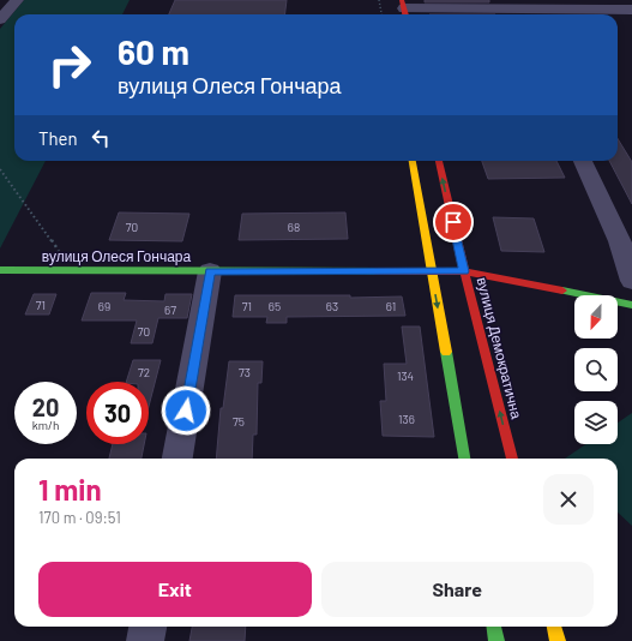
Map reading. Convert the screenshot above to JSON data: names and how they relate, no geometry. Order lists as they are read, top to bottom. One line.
{"streets":{"street":["вулиця Олеся Гончара","вулиця Демократична"]},"crossings":[["вулиця Олеся Гончара","вулиця Демократична"]],"house_numbers":["70","68","71","69","71","65","63","61","67","70","72","73","134","136","75"],"north":"bottom","page":{"turn":["60 m","вулиця Олеся Гончара"],"then":"Then","speed":"20 km/h","limit":"30","heading":["1 min","170 m · 09:51"],"buttons":["Exit","Share"]}}
